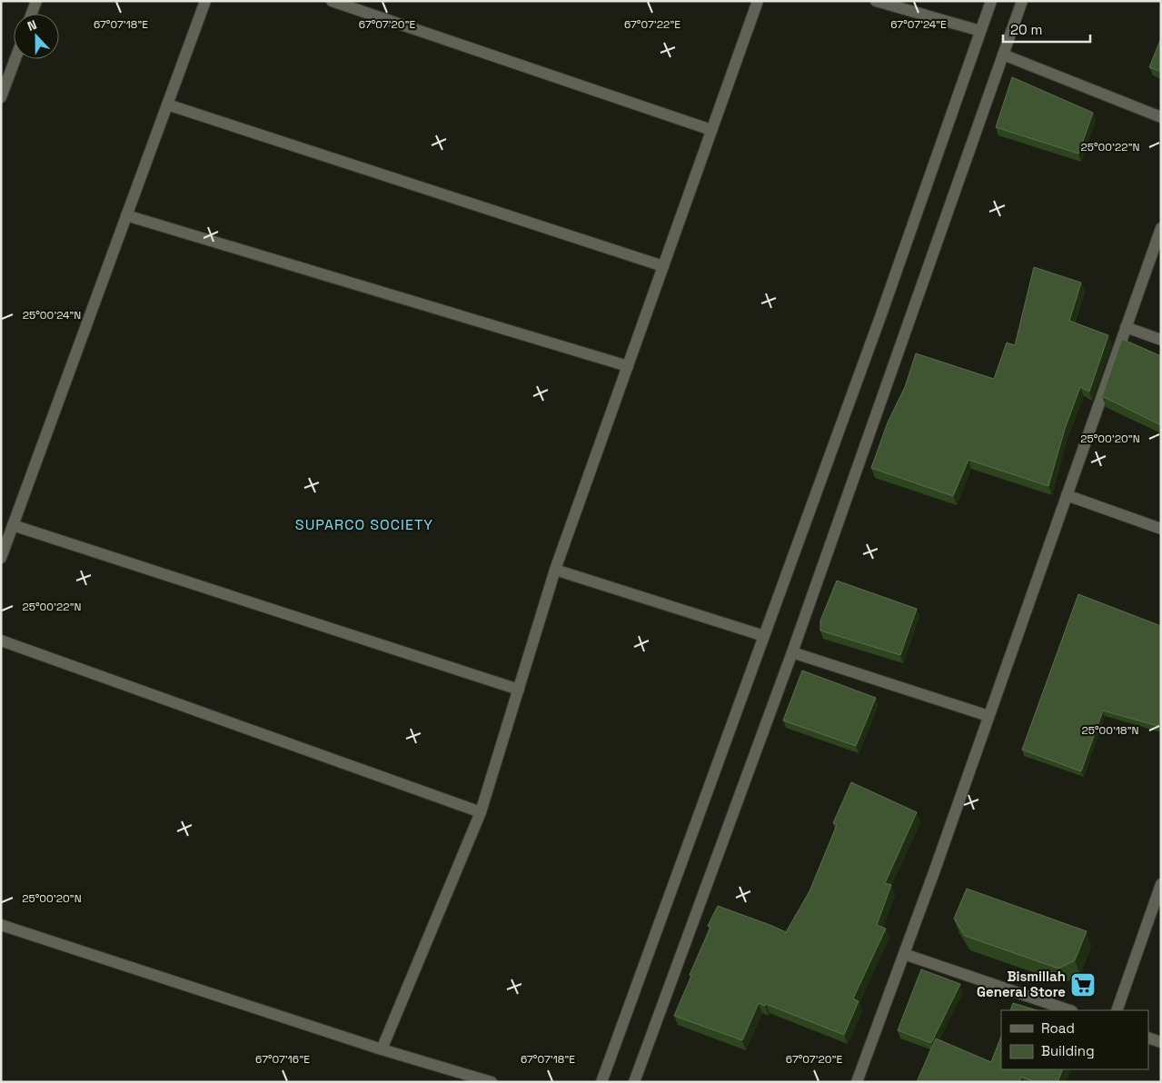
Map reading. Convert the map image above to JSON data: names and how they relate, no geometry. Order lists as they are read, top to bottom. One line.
{"districts":["SUPARCO SOCIETY"],"places":{"supermarket":["Bismillah General Store"]},"legend":["Road","Building"],"scale_bar":"20 m","north":"top","coordinates":["67°07'18\"E","67°07'20\"E","67°07'22\"E","67°07'24\"E","25°00'22\"N","25°00'24\"N","25°00'20\"N","25°00'18\"N","67°07'16\"E"]}
